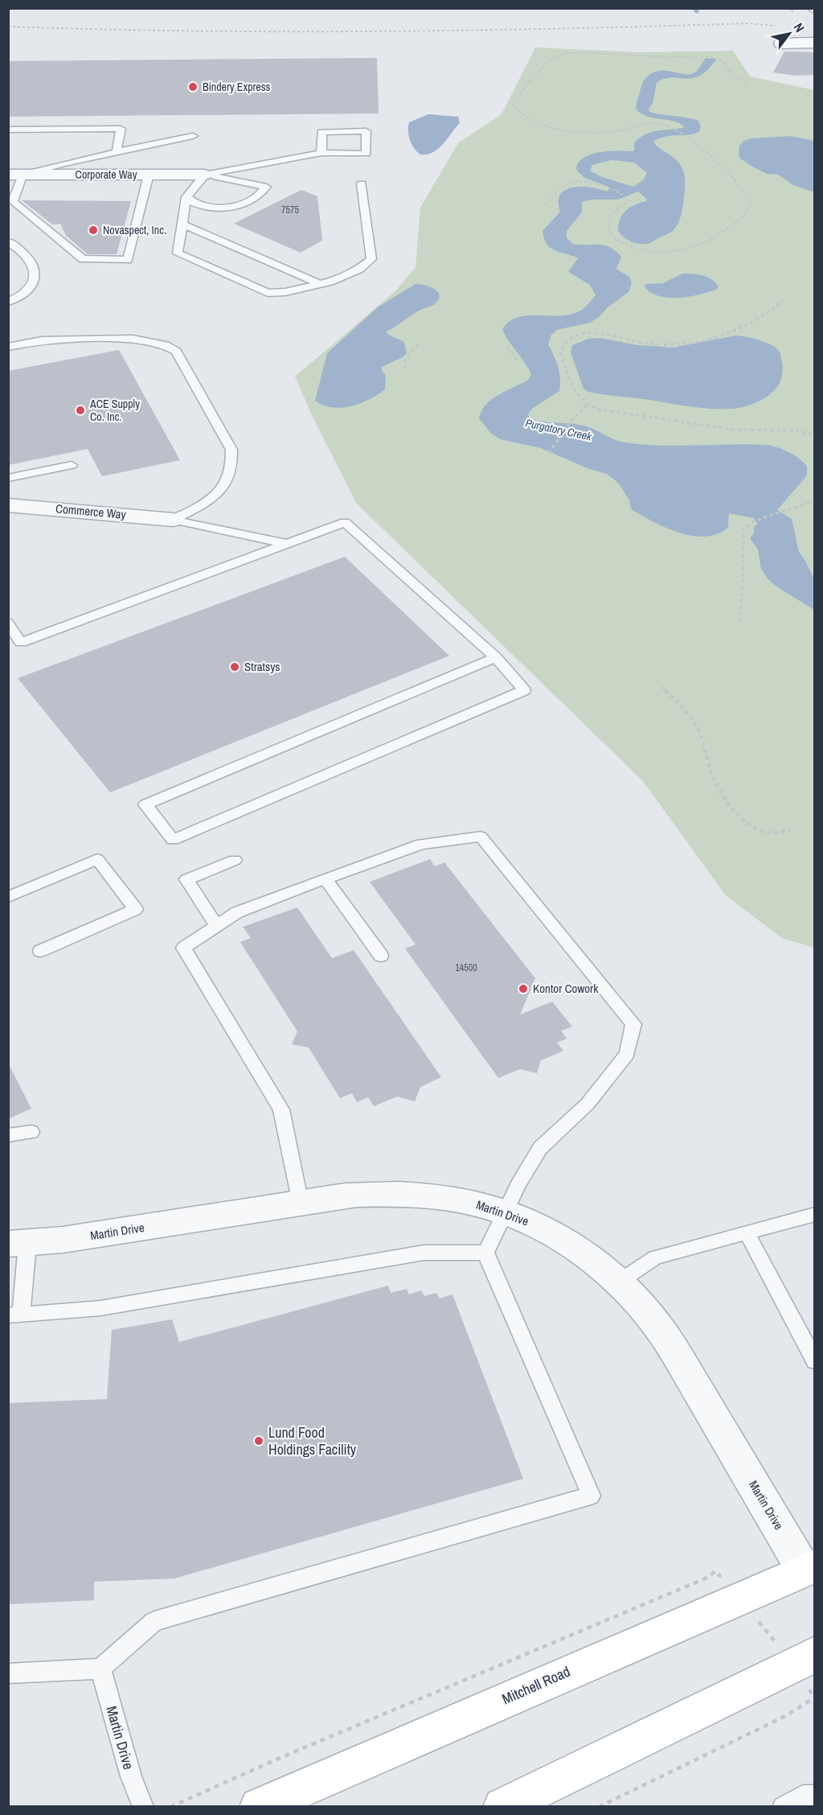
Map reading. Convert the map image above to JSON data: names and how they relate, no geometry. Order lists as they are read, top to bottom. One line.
{"streets":{"main road":["Mitchell Road"],"street":["Corporate Way","Commerce Way","Martin Drive"]},"crossings":[["Martin Drive","Mitchell Road"]],"water":["Purgatory Creek"],"places":["Bindery Express","Novaspect, Inc.","ACE Supply Co. Inc.","Stratsys","Kontor Cowork","Lund Food Holdings Facility"],"house_numbers":["7575","14500"],"north":"top right"}
